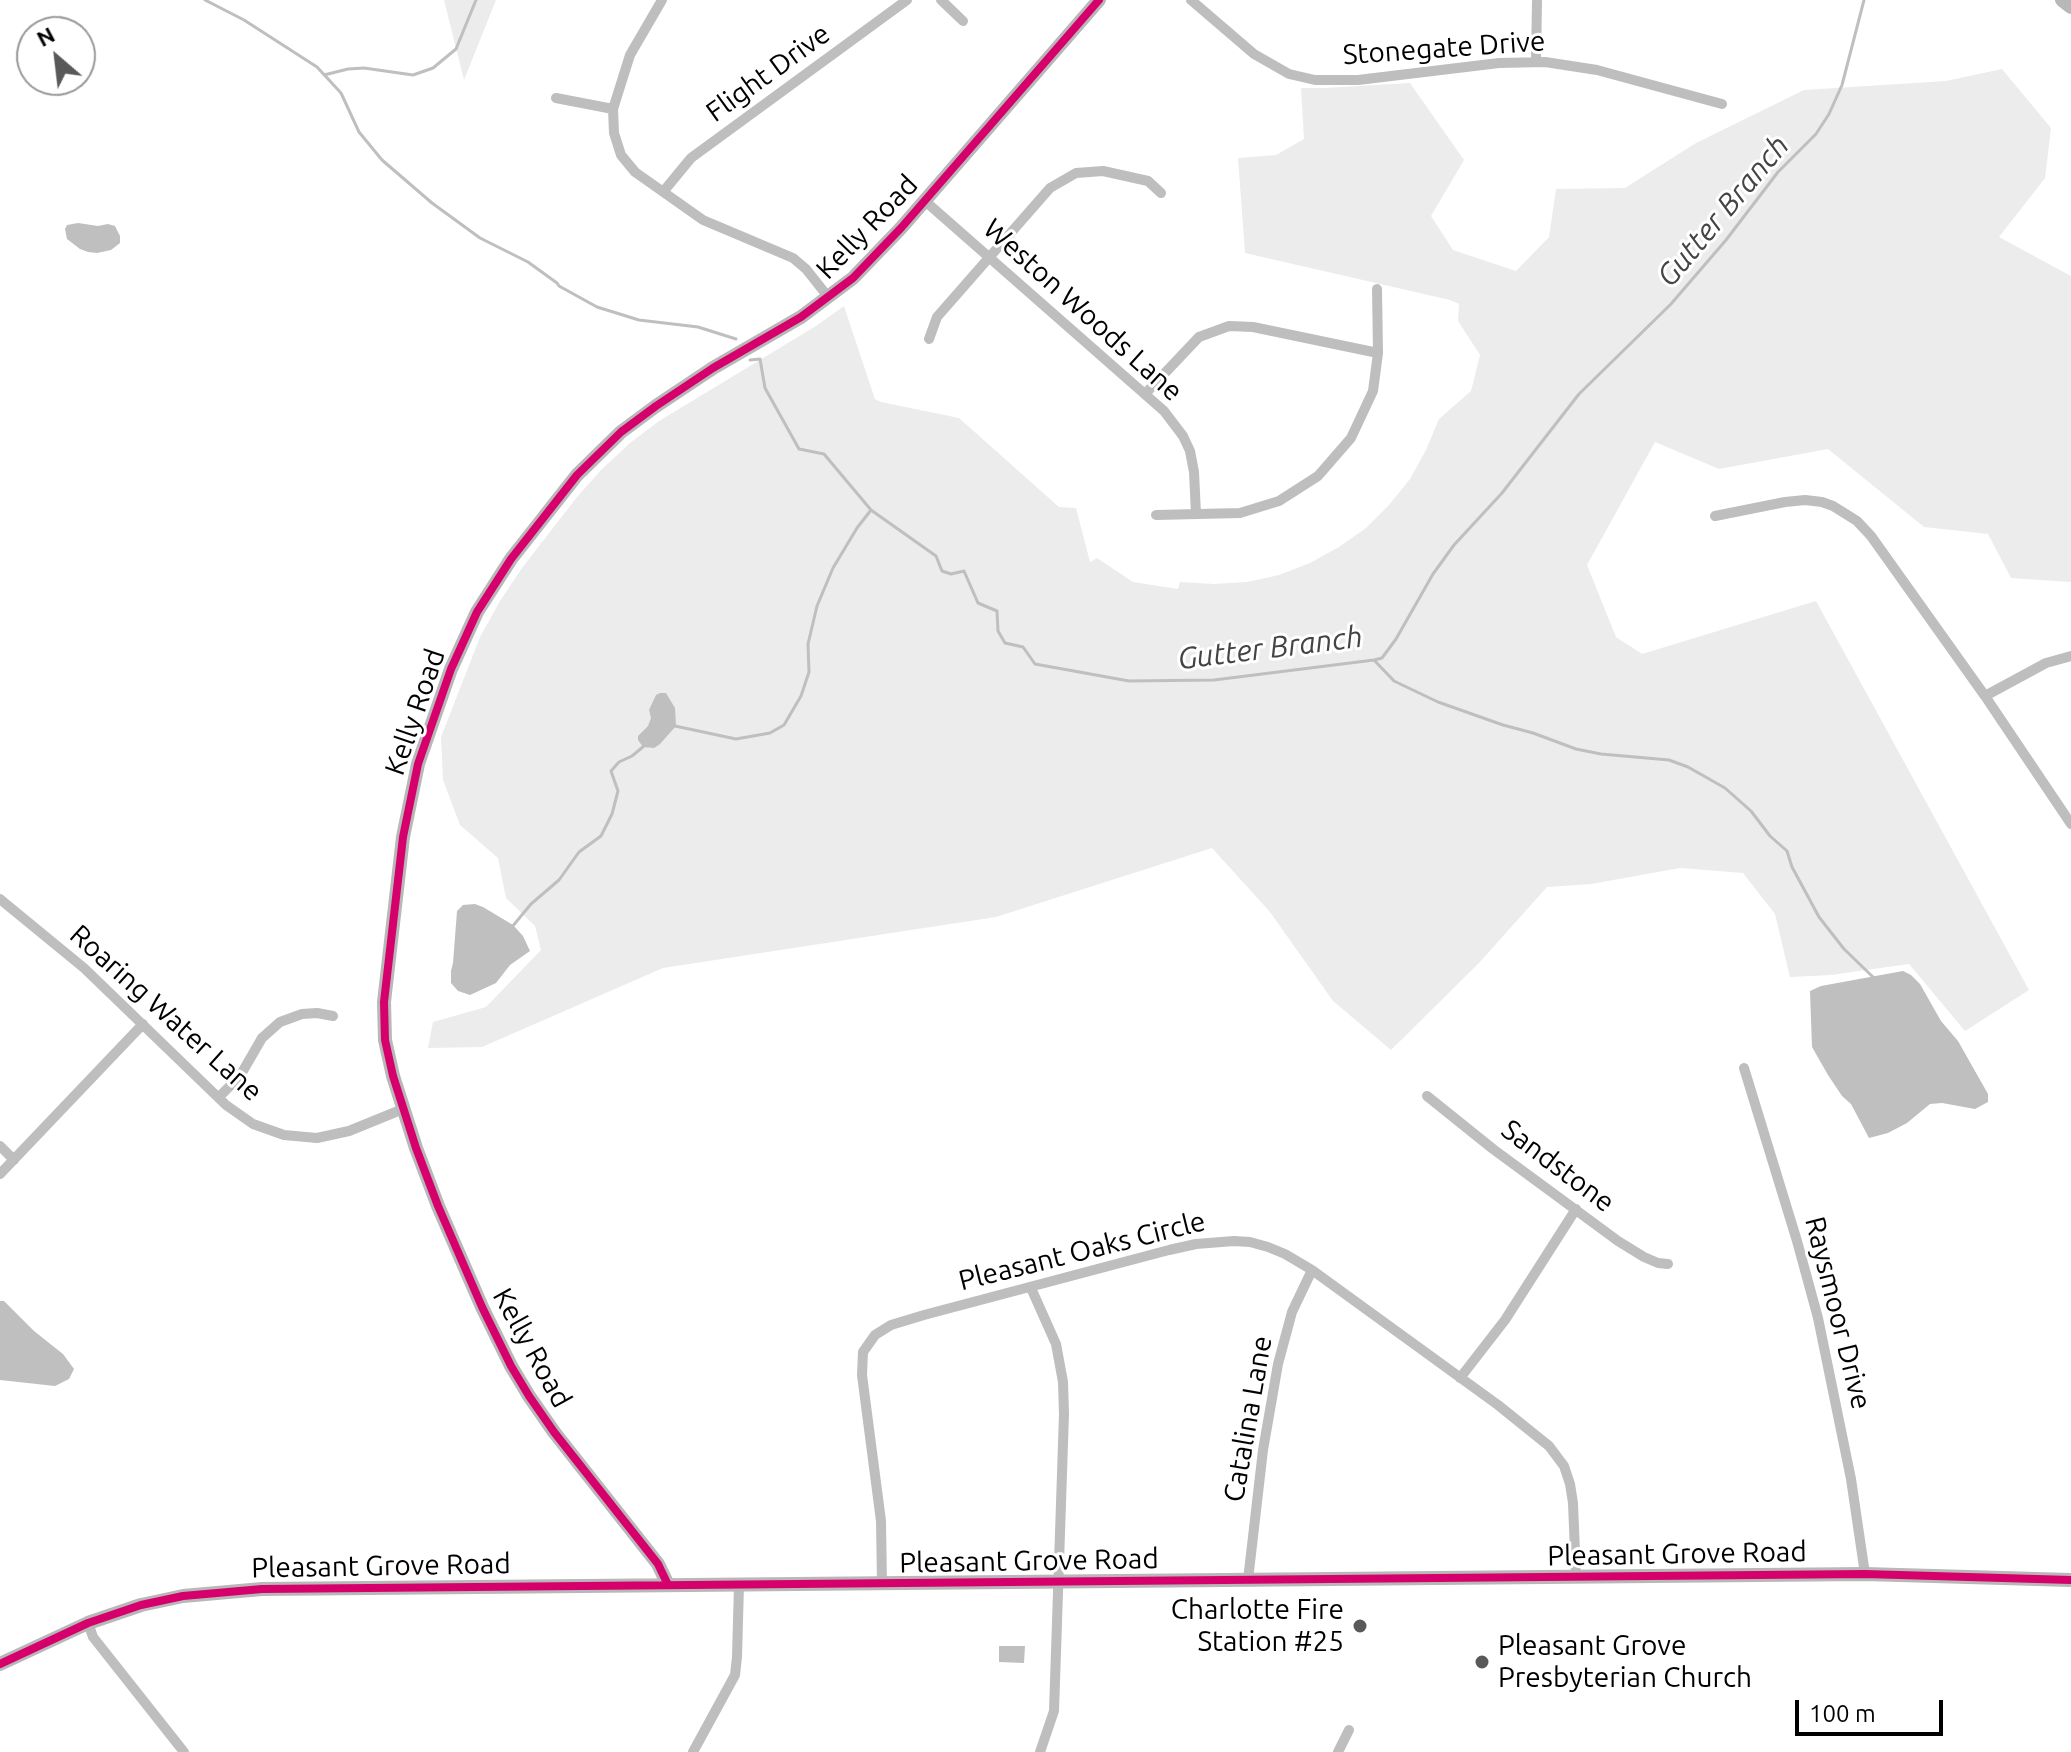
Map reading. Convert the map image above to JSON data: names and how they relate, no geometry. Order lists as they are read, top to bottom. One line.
{"streets":{"street":["Stonegate Drive","Flight Drive","Kelly Road","Weston Woods Lane","Roaring Water Lane","Sandstone","Pleasant Oaks Circle","Raysmoor Drive","Catalina Lane","Pleasant Grove Road"]},"crossings":[["Kelly Road","Weston Woods Lane"],["Kelly Road","Roaring Water Lane"],["Kelly Road","Pleasant Grove Road"],["Pleasant Oaks Circle","Catalina Lane"],["Pleasant Oaks Circle","Pleasant Grove Road"],["Raysmoor Drive","Pleasant Grove Road"],["Catalina Lane","Pleasant Grove Road"]],"water":["Gutter Branch"],"places":["Charlotte Fire Station #25","Pleasant Grove Presbyterian Church"],"scale_bar":"100 m","north":"top left"}
